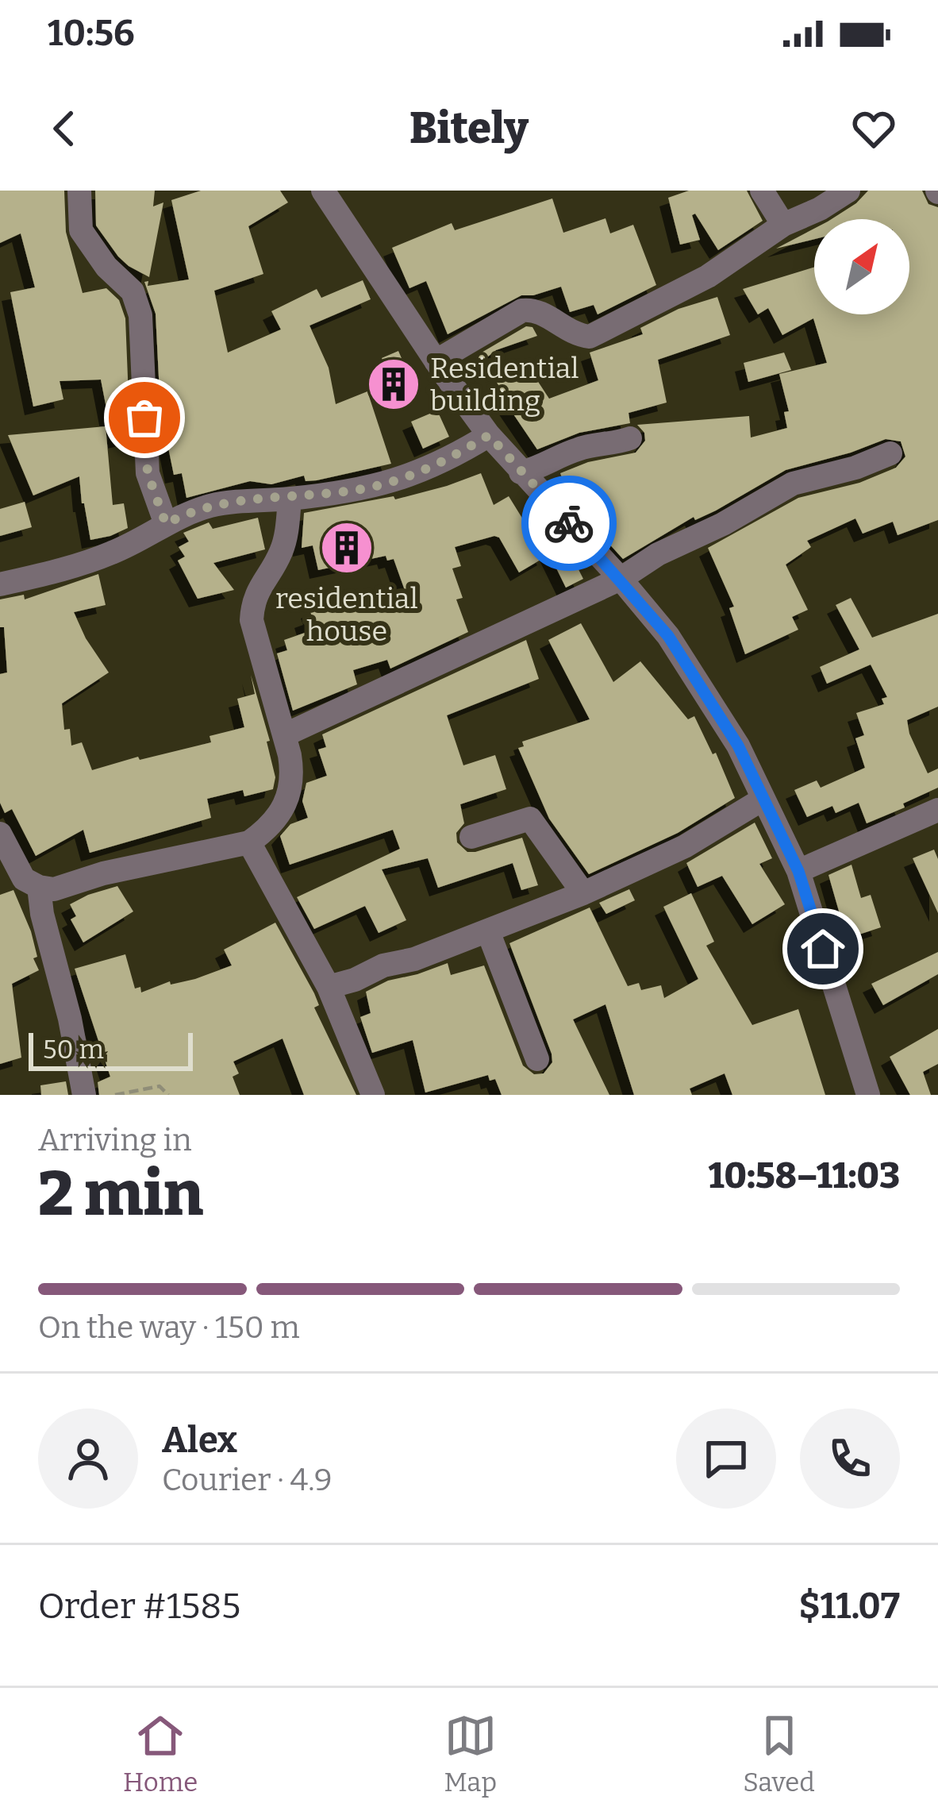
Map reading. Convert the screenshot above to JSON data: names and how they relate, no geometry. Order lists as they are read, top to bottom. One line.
{"places":{"building":["Residential building","residential house"]},"scale_bar":"50 m","north":"top right","page":{"status":"10:56","header":"Bitely","scale":"50 m","heading":["2 min","Arriving in","10:58–11:03"],"panel":["Alex","Courier · 4.9","Order #1585","$11.07"],"bar":"On the way · 150 m","tabs":["Home","Map","Saved"]}}
